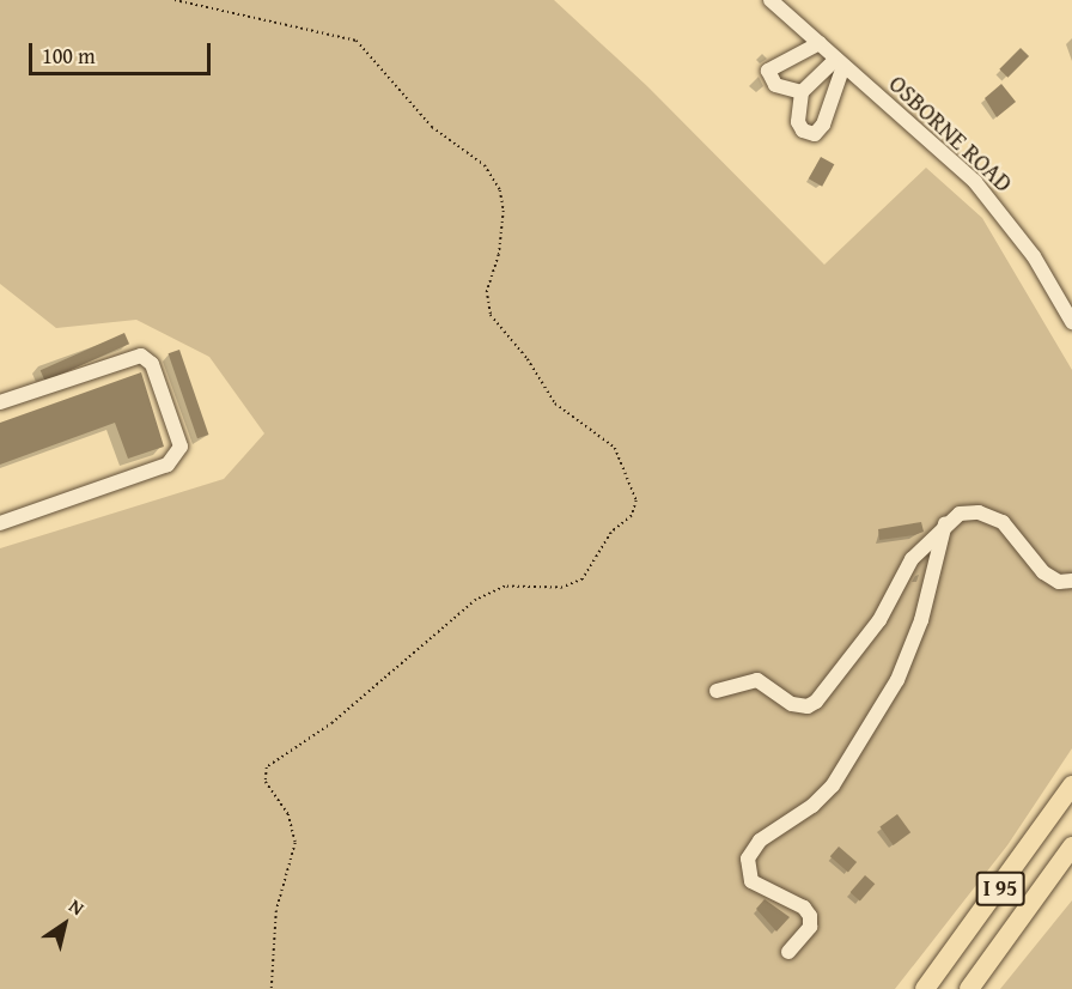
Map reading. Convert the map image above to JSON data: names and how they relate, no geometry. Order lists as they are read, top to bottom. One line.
{"streets":{"highway":["I 95"],"street":["OSBORNE ROAD"]},"scale_bar":"100 m","north":"top right"}
